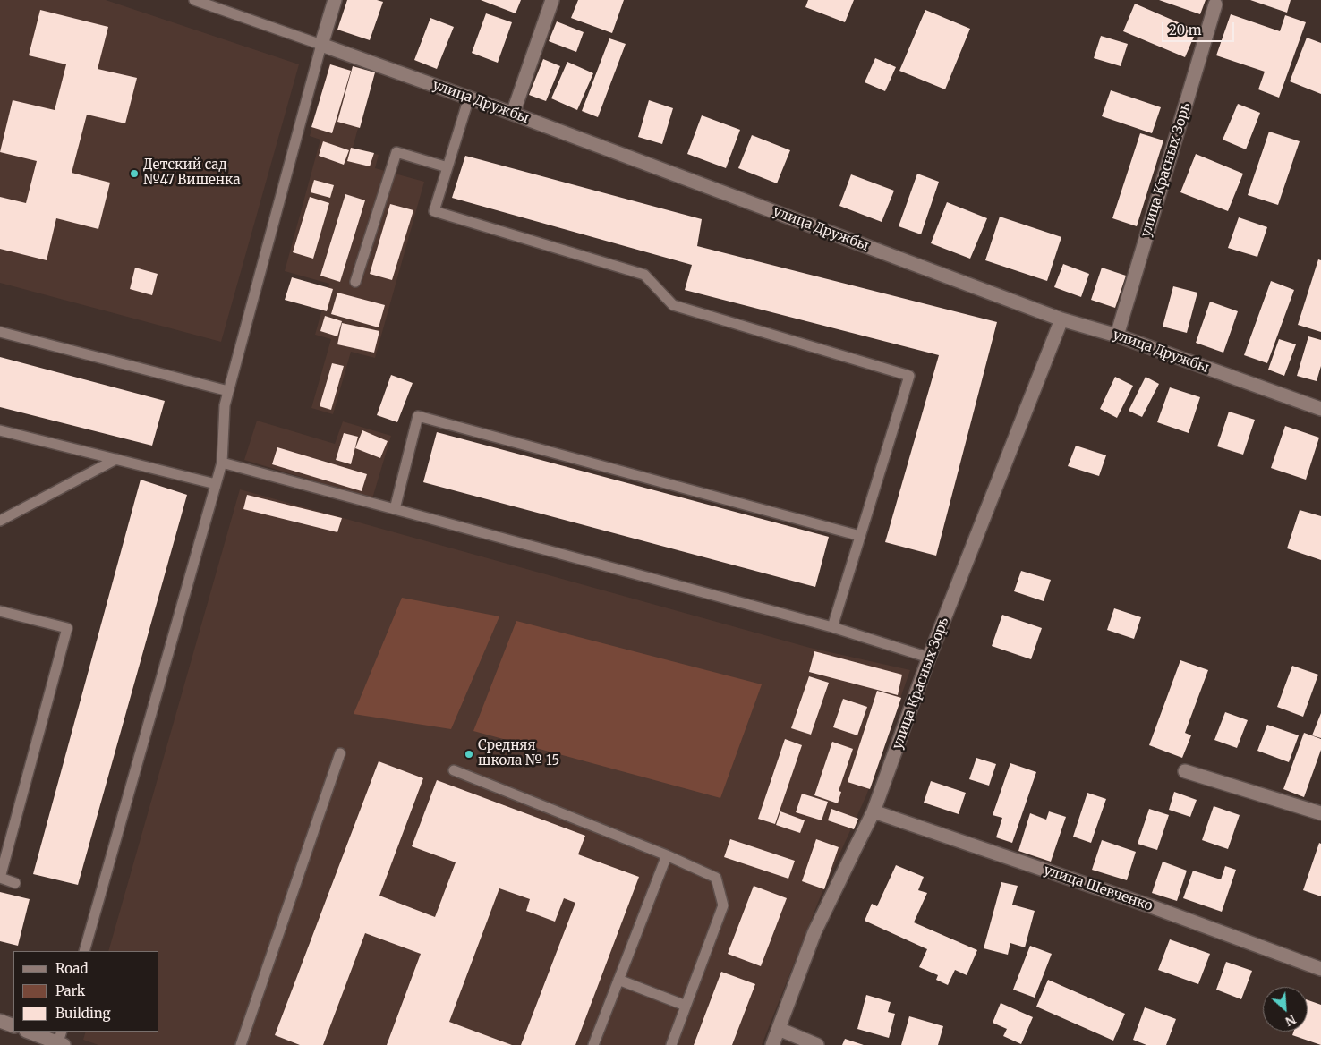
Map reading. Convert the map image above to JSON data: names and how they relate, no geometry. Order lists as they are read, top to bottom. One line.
{"streets":{"street":["улица Дружбы","улица Красных Зорь","улица Шевченко"]},"crossings":[["улица Дружбы","улица Красных Зорь"],["улица Красных Зорь","улица Шевченко"]],"places":["Детский сад №47 Вишенка","Средняя школа № 15"],"legend":["Road","Park","Building"],"scale_bar":"20 m","north":"bottom right"}
